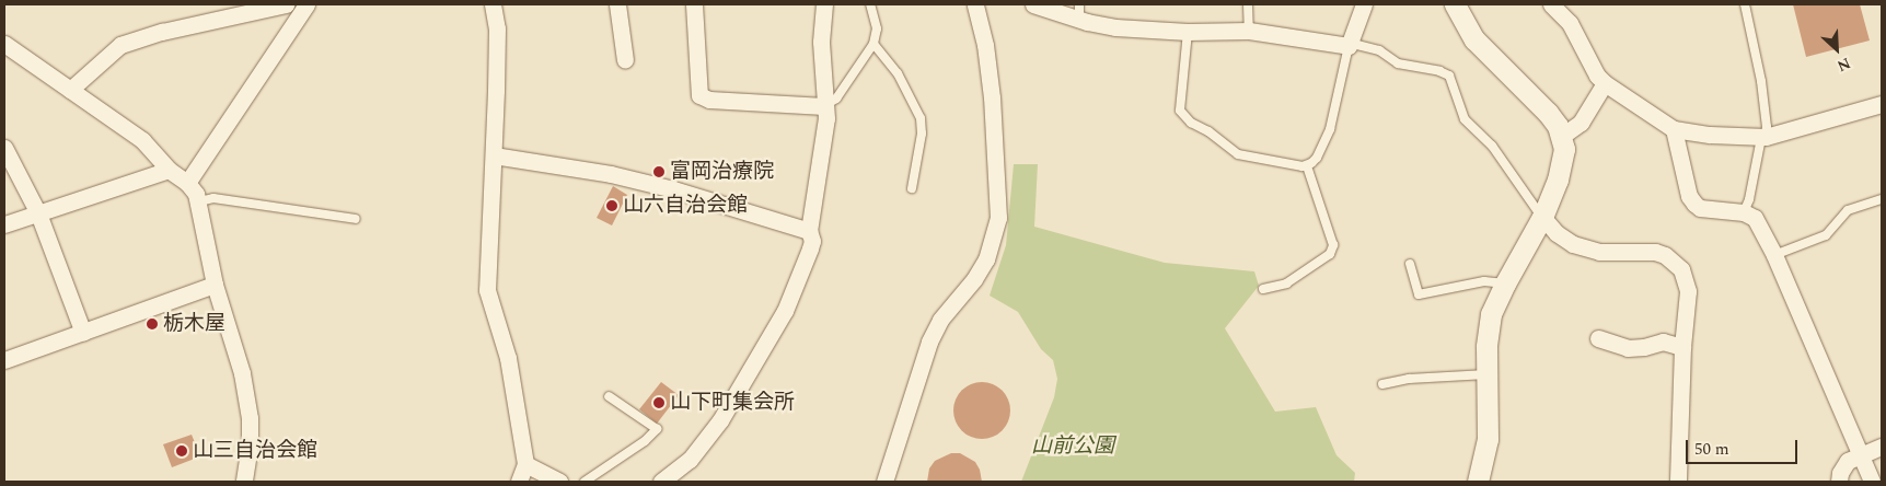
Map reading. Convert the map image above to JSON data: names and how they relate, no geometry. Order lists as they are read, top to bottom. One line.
{"parks":["山前公園"],"places":["富岡治療院","山六自治会館","栃木屋","山下町集会所","山三自治会館"],"scale_bar":"50 m","north":"bottom right"}
